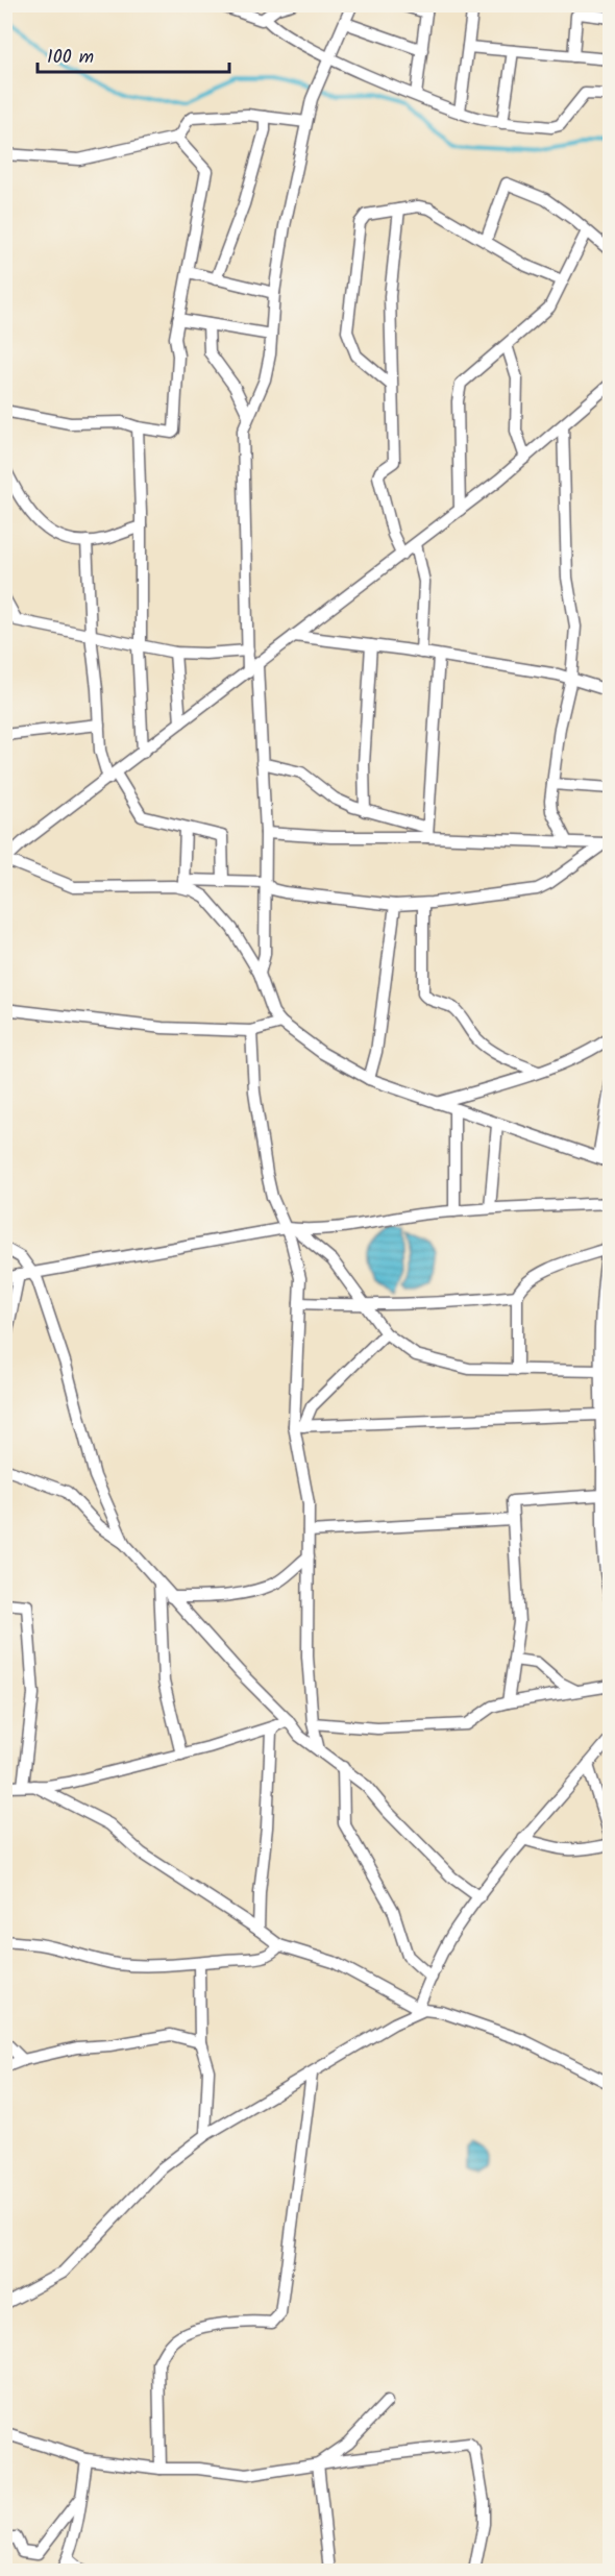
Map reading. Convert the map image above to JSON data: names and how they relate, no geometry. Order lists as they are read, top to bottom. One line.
{"scale_bar":"100 m"}
